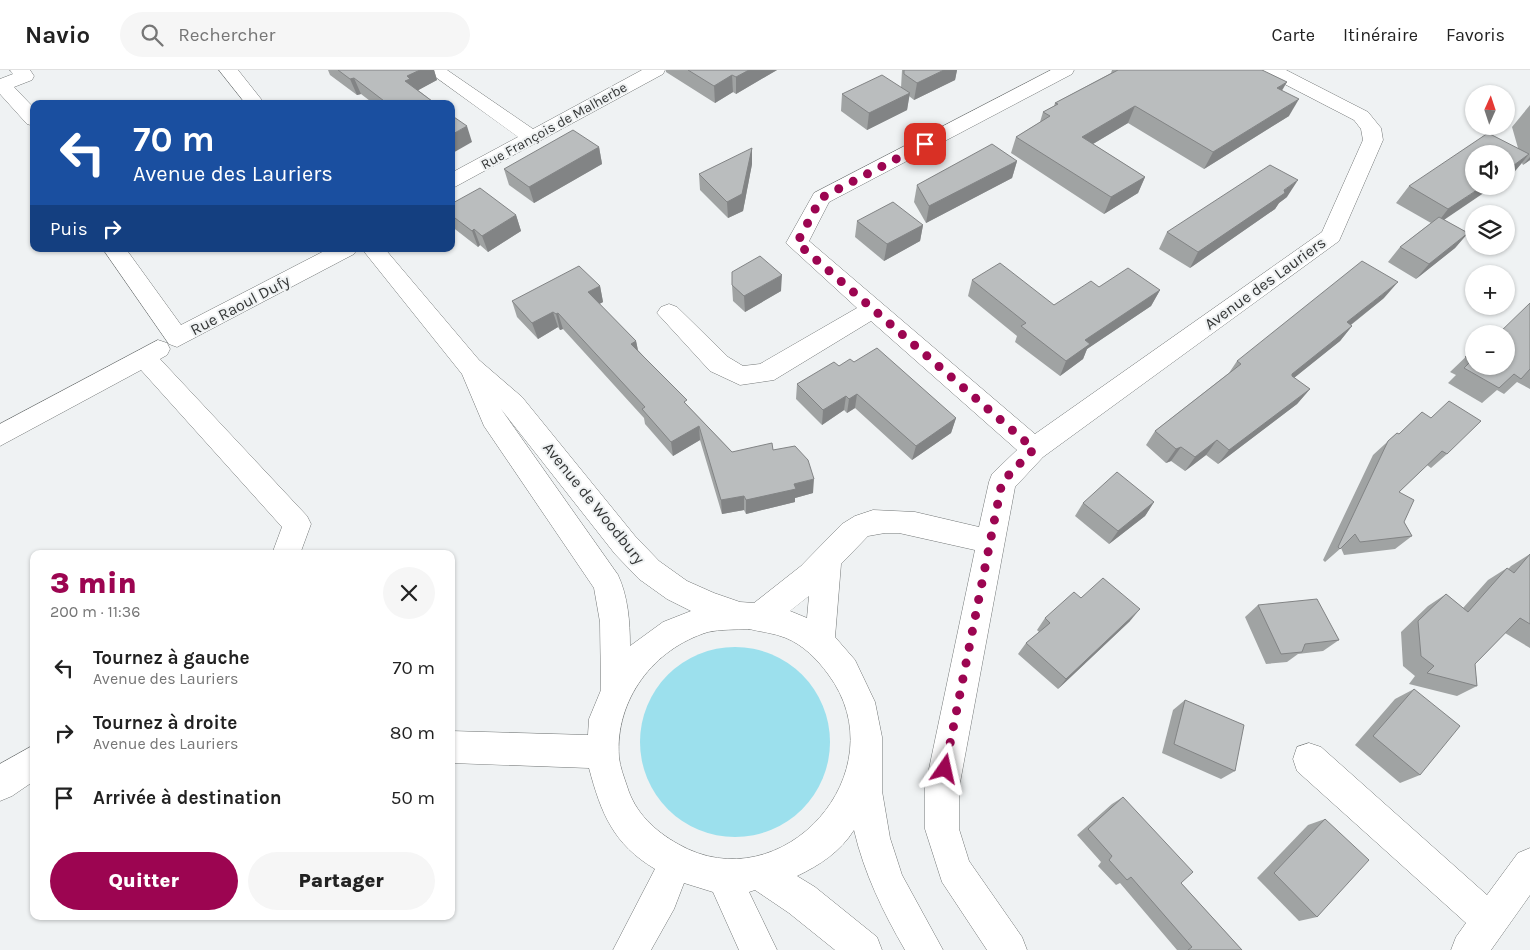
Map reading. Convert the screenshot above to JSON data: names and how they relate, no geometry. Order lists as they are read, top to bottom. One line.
{"streets":{"street":["Rue François de Malherbe","Avenue des Lauriers","Rue Raoul Dufy","Avenue de Woodbury"]},"north":"top","page":{"header":"Navio","search":"Rechercher","nav":["Carte","Itinéraire","Favoris"],"map_buttons":["+","−"],"turn":["70 m","Avenue des Lauriers"],"then":"Puis","heading":["3 min","200 m · 11:36"],"list":[{"name":"Tournez à gauche","note":"Avenue des Lauriers","value":"70 m"},{"name":"Tournez à droite","note":"Avenue des Lauriers","value":"80 m"},{"name":"Arrivée à destination","value":"50 m"}],"buttons":["Quitter","Partager"]}}
